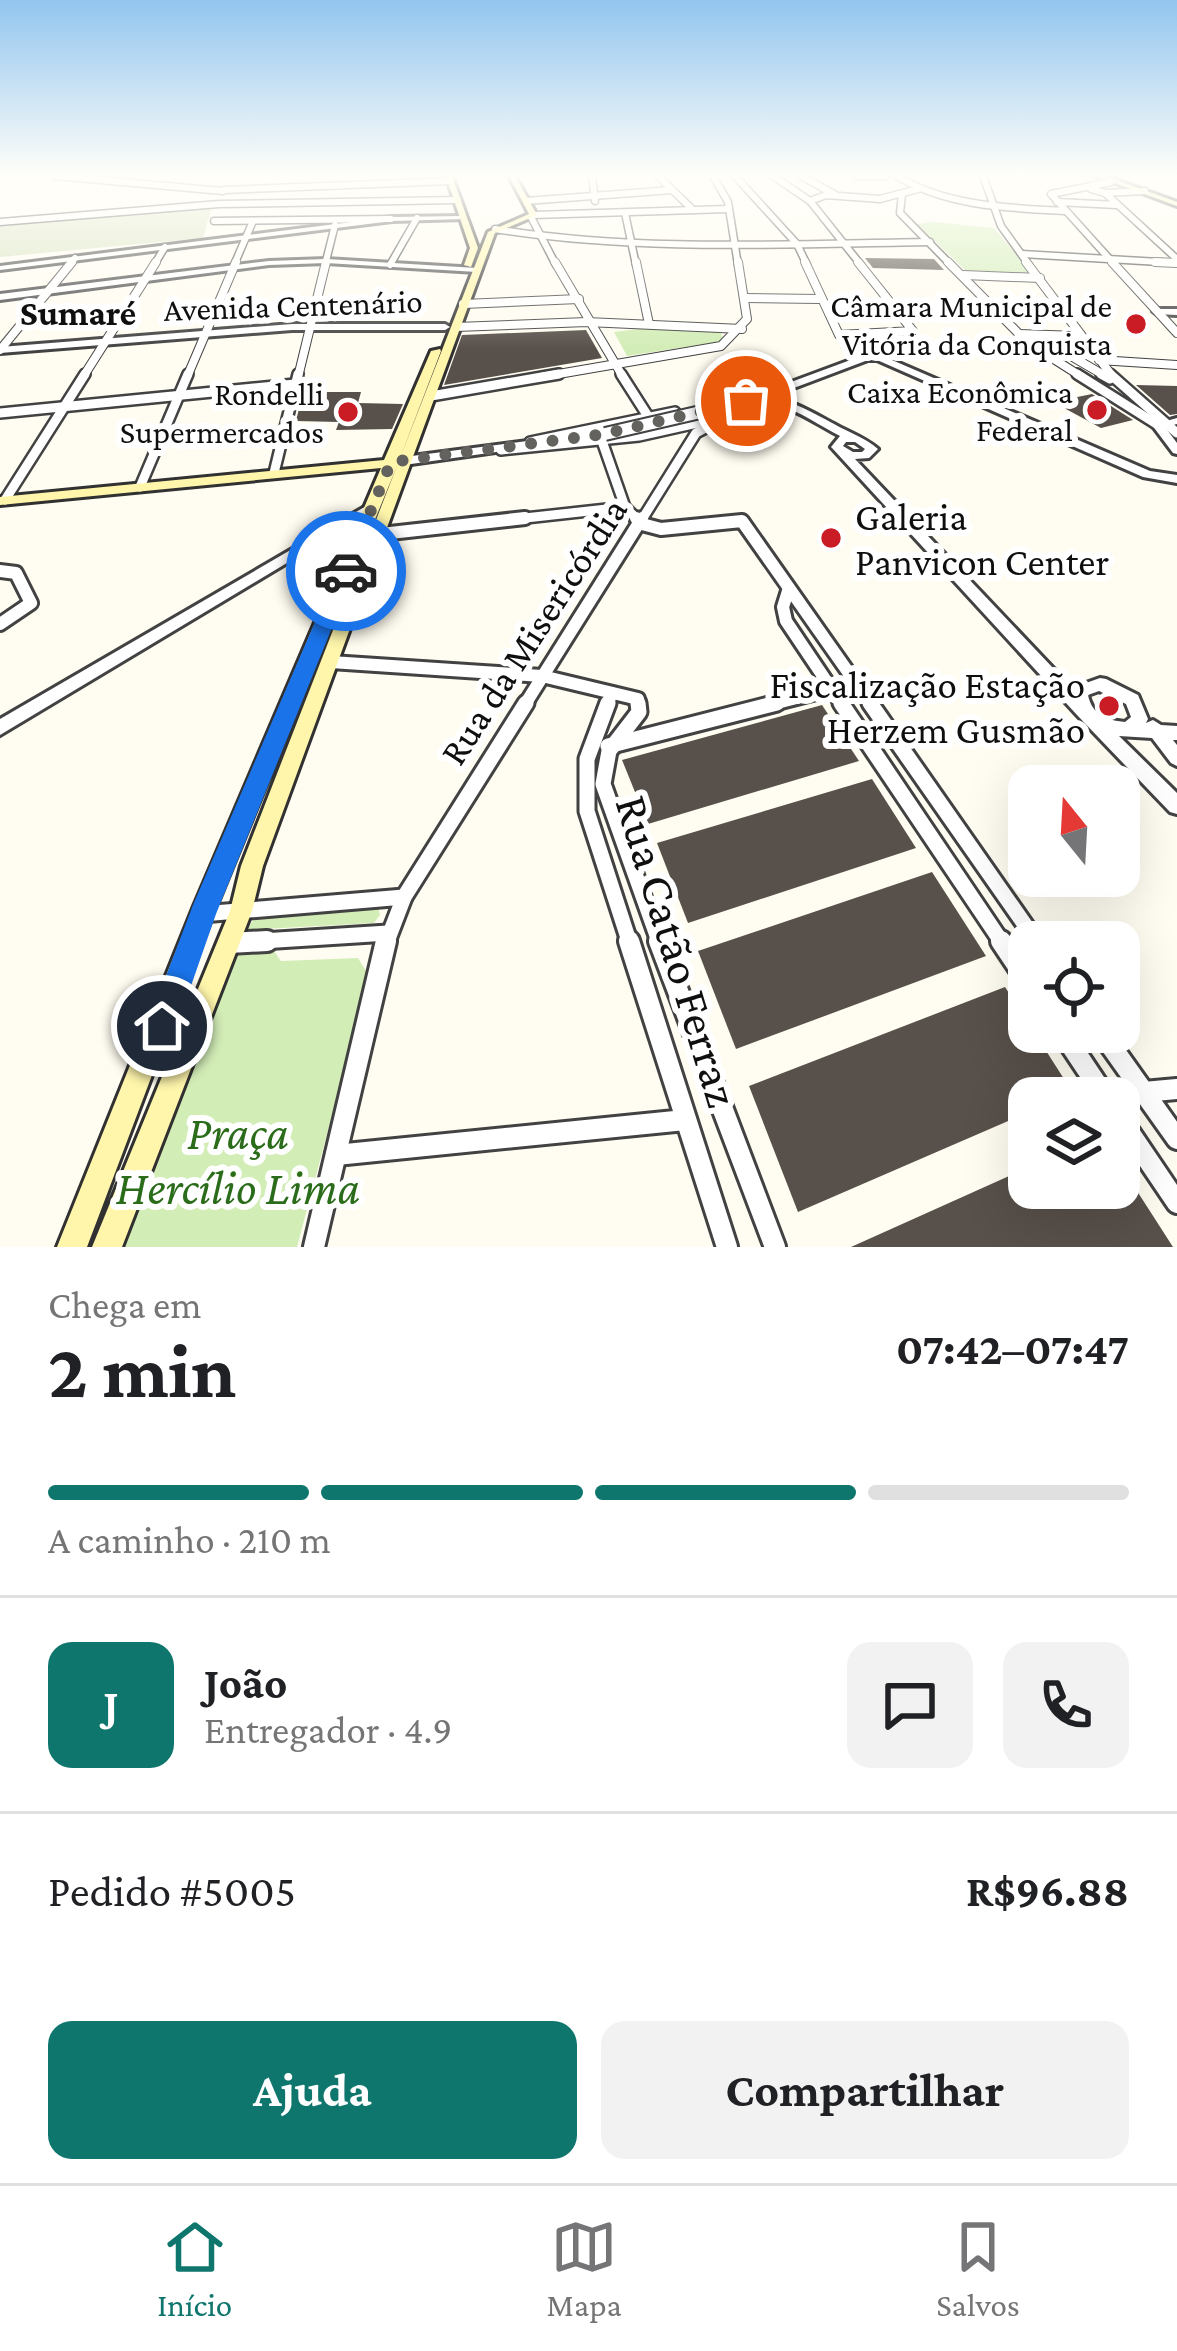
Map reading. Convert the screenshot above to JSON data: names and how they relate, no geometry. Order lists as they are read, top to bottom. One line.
{"streets":{"street":["Avenida Centenário","Rua da Misericórdia","Rua Catão Ferraz"]},"districts":["Sumaré"],"parks":["Praça Hercílio Lima"],"places":["Câmara Municipal de Vitória da Conquista","Caixa Econômica Federal","Rondelli Supermercados","Galeria Panvicon Center","Fiscalização Estação Herzem Gusmão"],"north":"top","page":{"heading":["2 min","Chega em","07:42–07:47"],"panel":["João","Entregador · 4.9","Pedido #5005","R$96.88"],"bar":"A caminho · 210 m","round":"J","buttons":["Ajuda","Compartilhar"],"tabs":["Início","Mapa","Salvos"]}}
